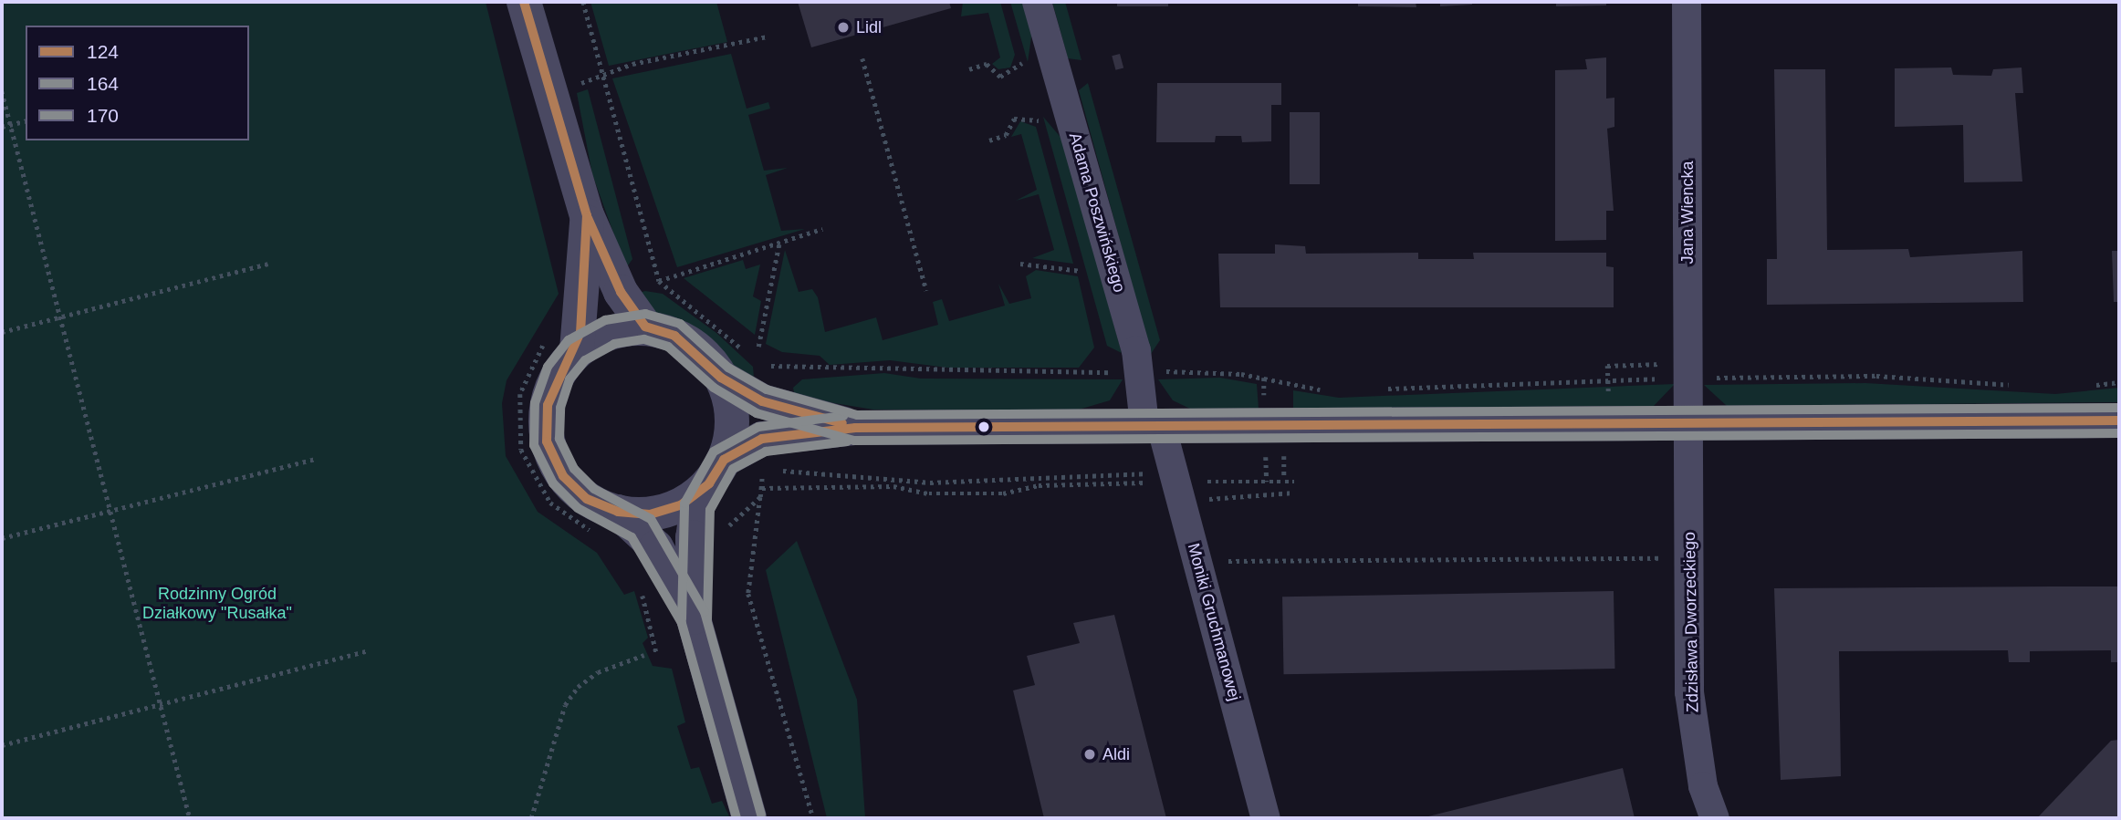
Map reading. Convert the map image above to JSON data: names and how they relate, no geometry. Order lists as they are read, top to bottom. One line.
{"streets":{"street":["Adama Poszwińskiego","Jana Wiencka","Moniki Gruchmanowej","Zdzisława Dworzeckiego"]},"crossings":[["Adama Poszwińskiego","Moniki Gruchmanowej"],["Jana Wiencka","Zdzisława Dworzeckiego"]],"parks":["Rodzinny Ogród Działkowy \"Rusałka\""],"places":["Lidl","Aldi"],"lines":["transit line 124","transit line 170","transit line 164"],"legend":["124","164","170"]}
